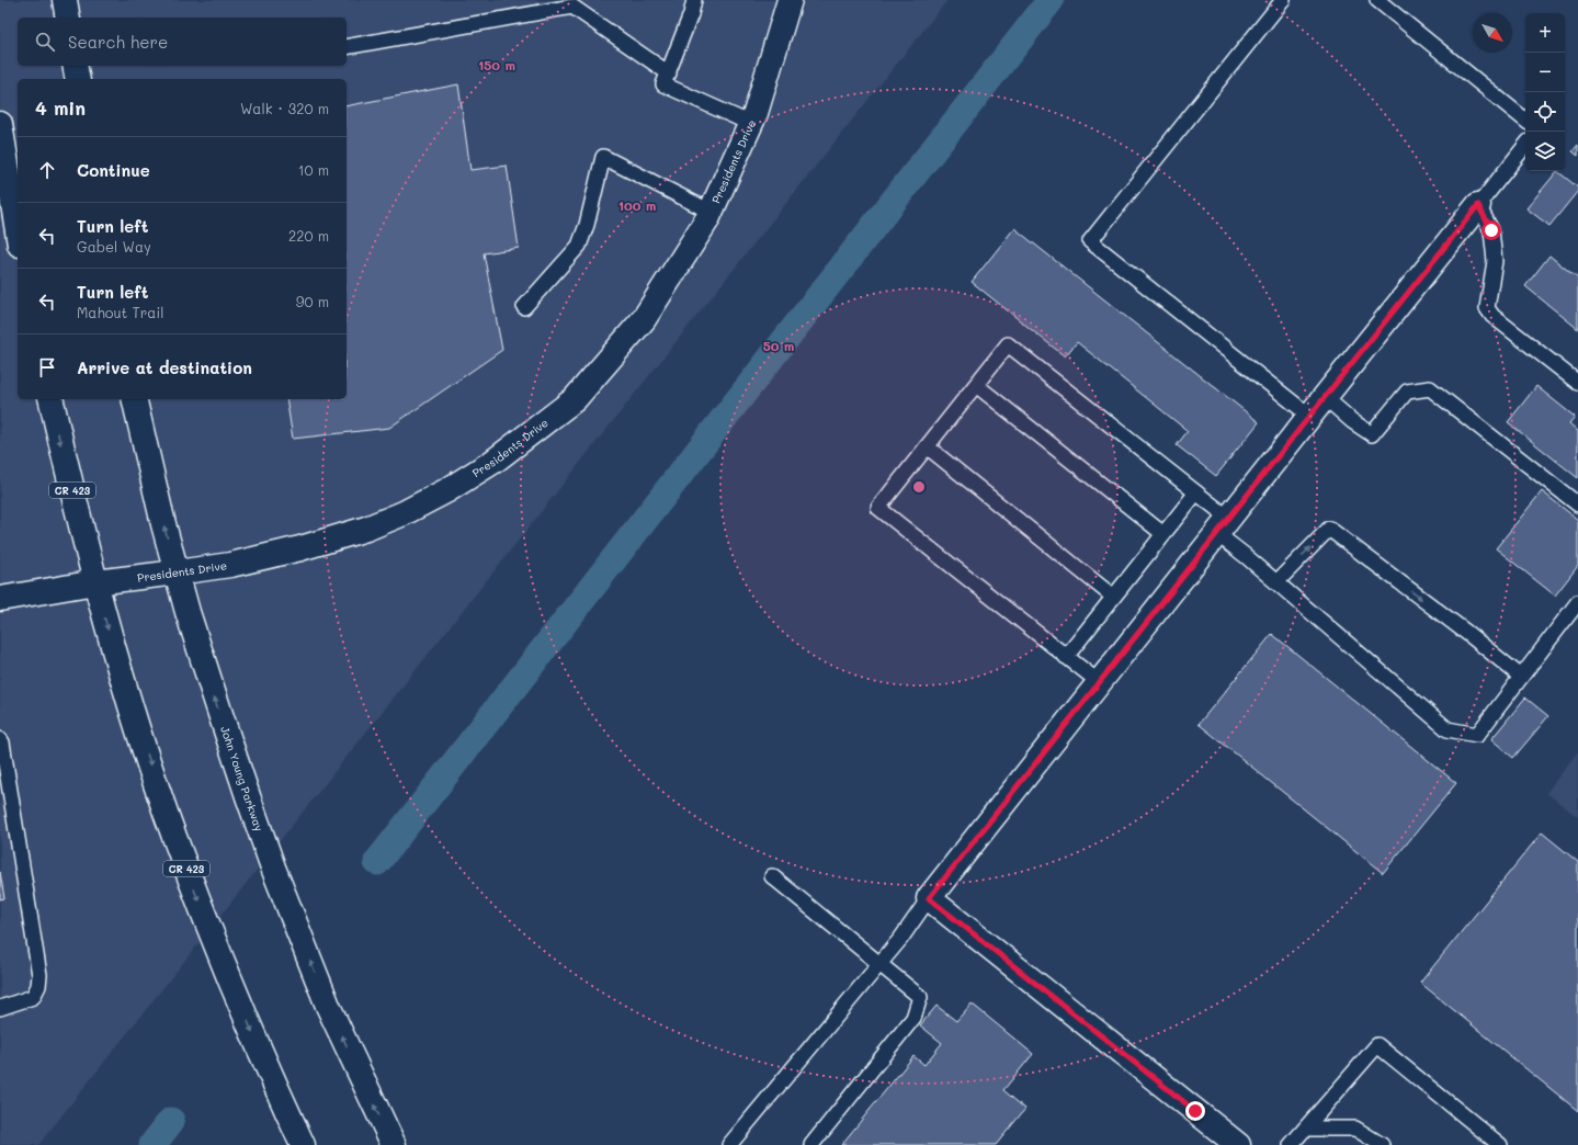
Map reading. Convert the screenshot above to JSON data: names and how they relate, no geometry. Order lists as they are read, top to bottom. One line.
{"streets":{"main road":["Presidents Drive","CR 423","John Young Parkway"]},"crossings":[["Presidents Drive","CR 423"],["Presidents Drive","John Young Parkway"]],"north":"bottom right","page":{"map_buttons":["+","−"],"search":"Search here","heading":["4 min","Walk · 320 m"],"list":[["Continue","10 m"],["Turn left","Gabel Way","220 m"],["Turn left","Mahout Trail","90 m"],"Arrive at destination"]},"rings":["150 m","100 m","50 m"]}
